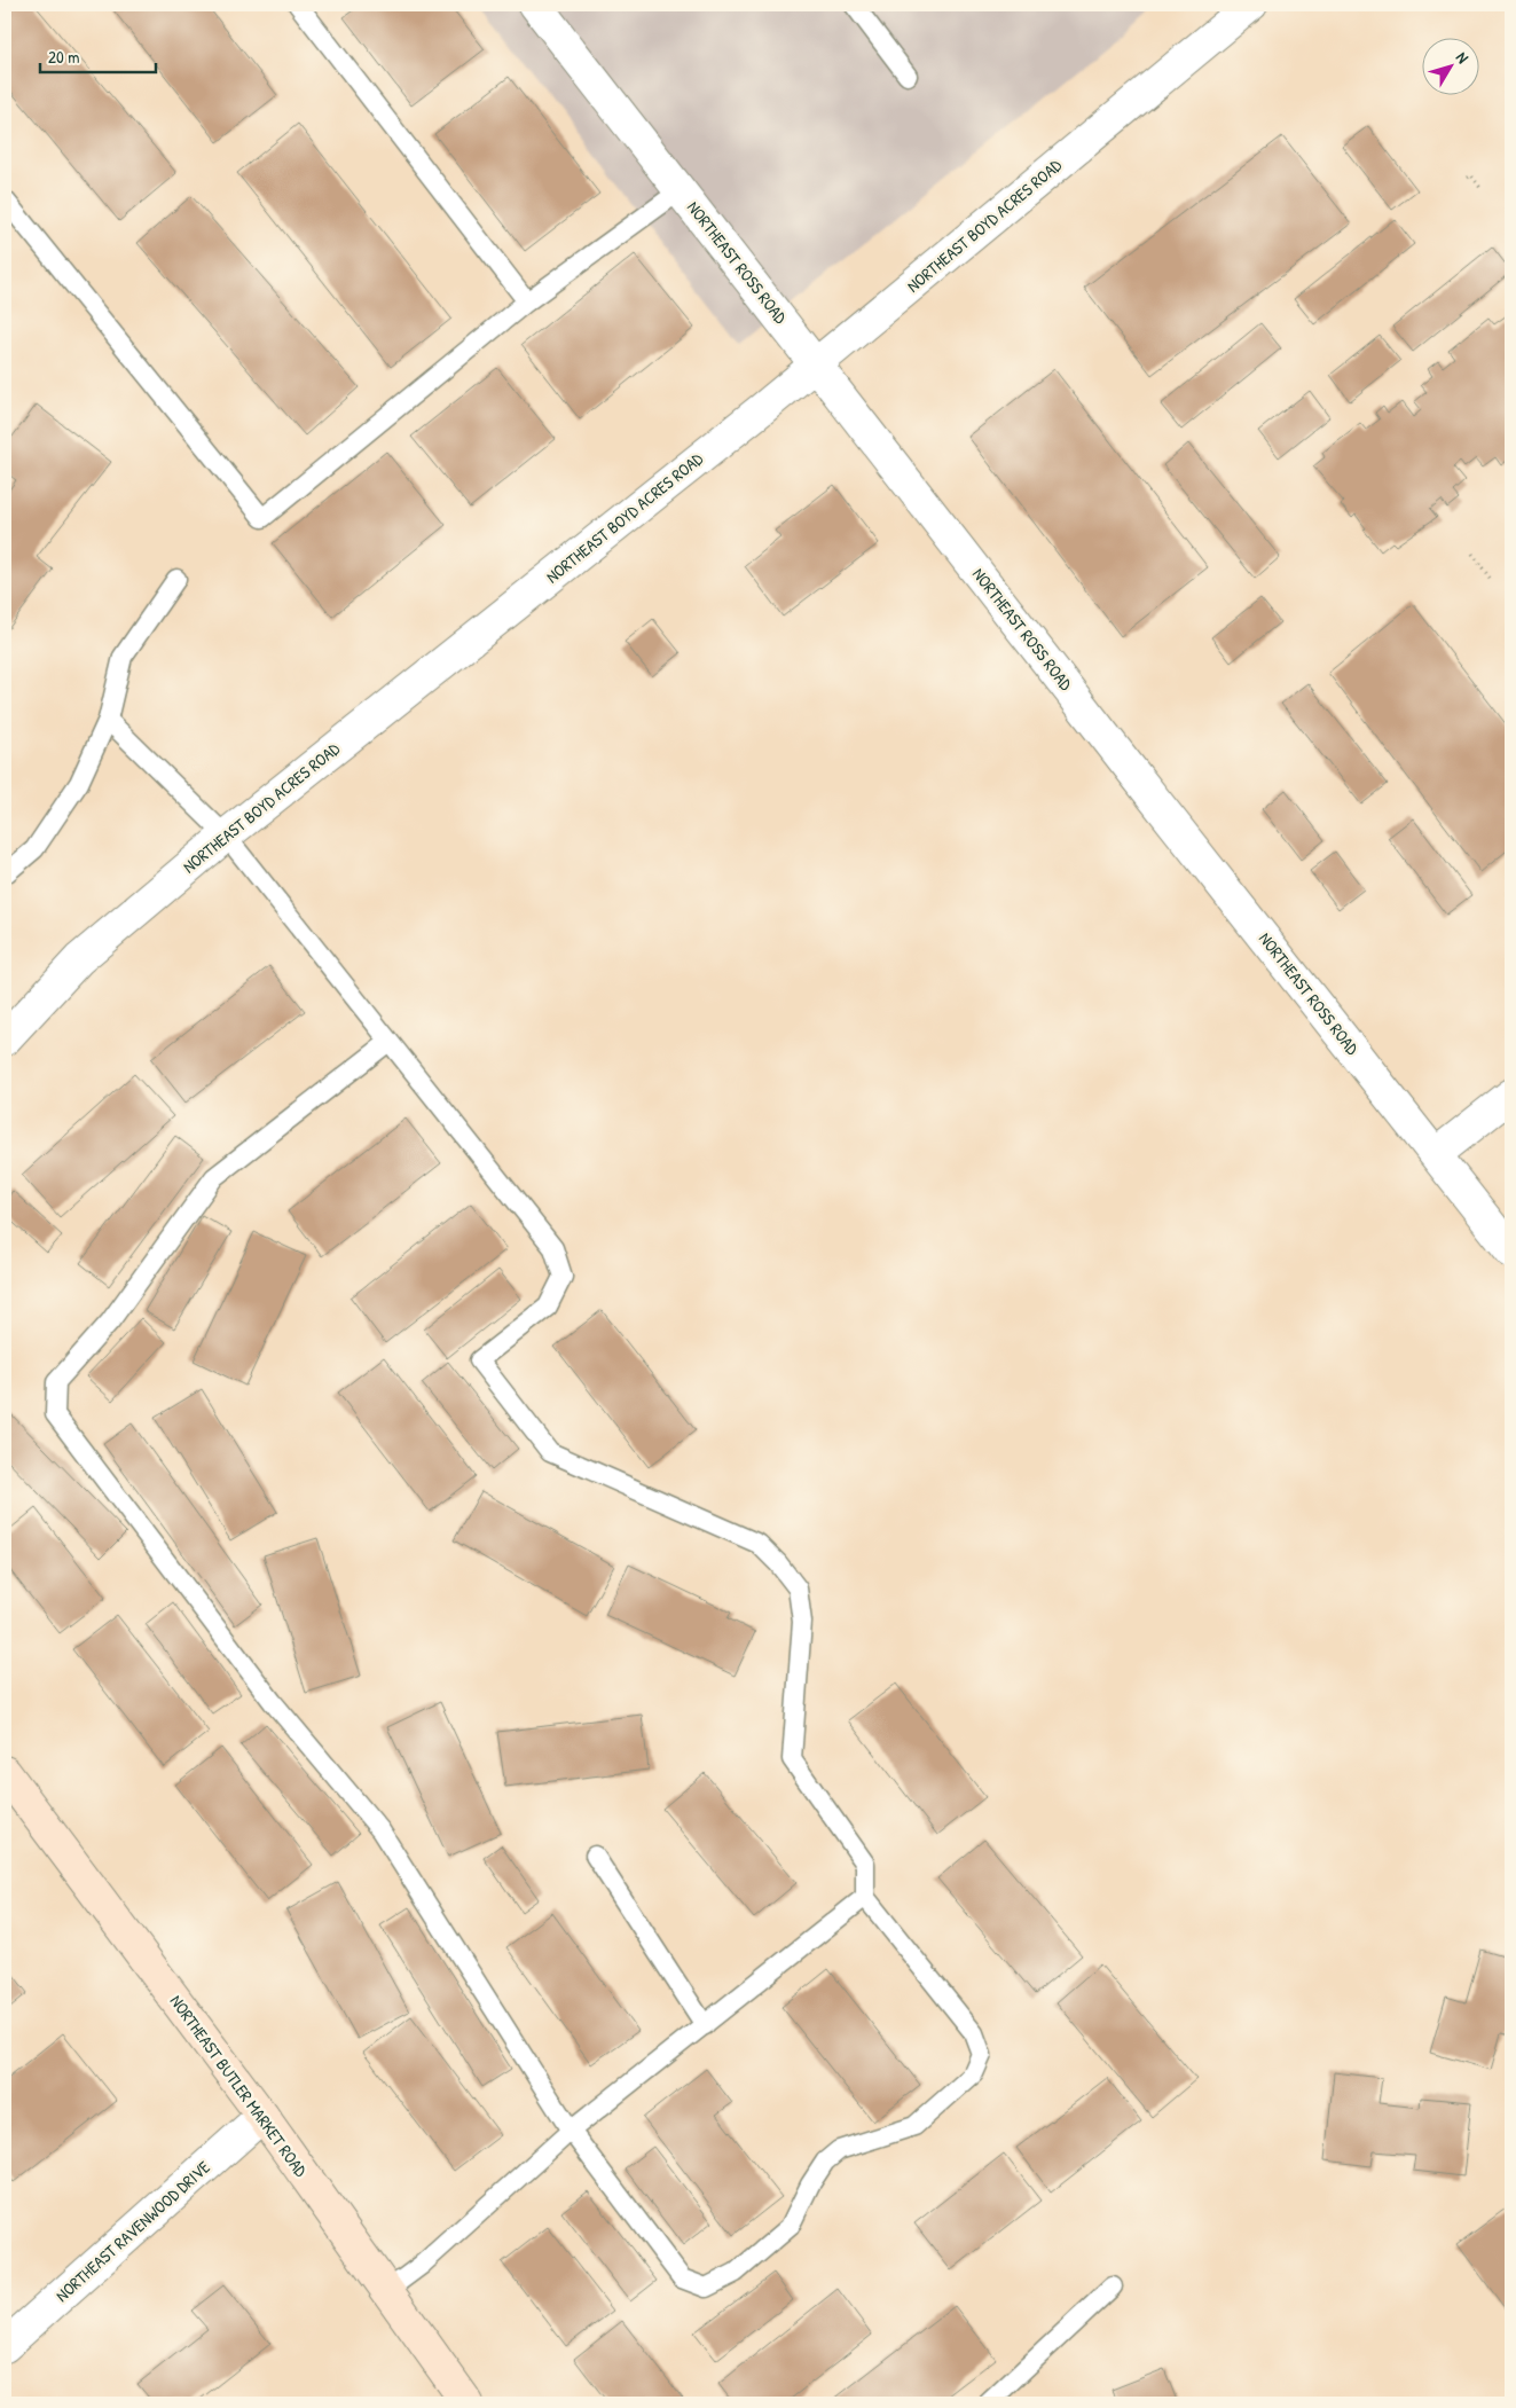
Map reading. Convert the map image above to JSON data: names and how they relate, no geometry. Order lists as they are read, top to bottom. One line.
{"streets":{"main road":["NORTHEAST BUTLER MARKET ROAD"],"street":["NORTHEAST BOYD ACRES ROAD","NORTHEAST ROSS ROAD","NORTHEAST RAVENWOOD DRIVE"]},"crossings":[["NORTHEAST BOYD ACRES ROAD","NORTHEAST ROSS ROAD"],["NORTHEAST BUTLER MARKET ROAD","NORTHEAST RAVENWOOD DRIVE"]],"scale_bar":"20 m","north":"top right"}
